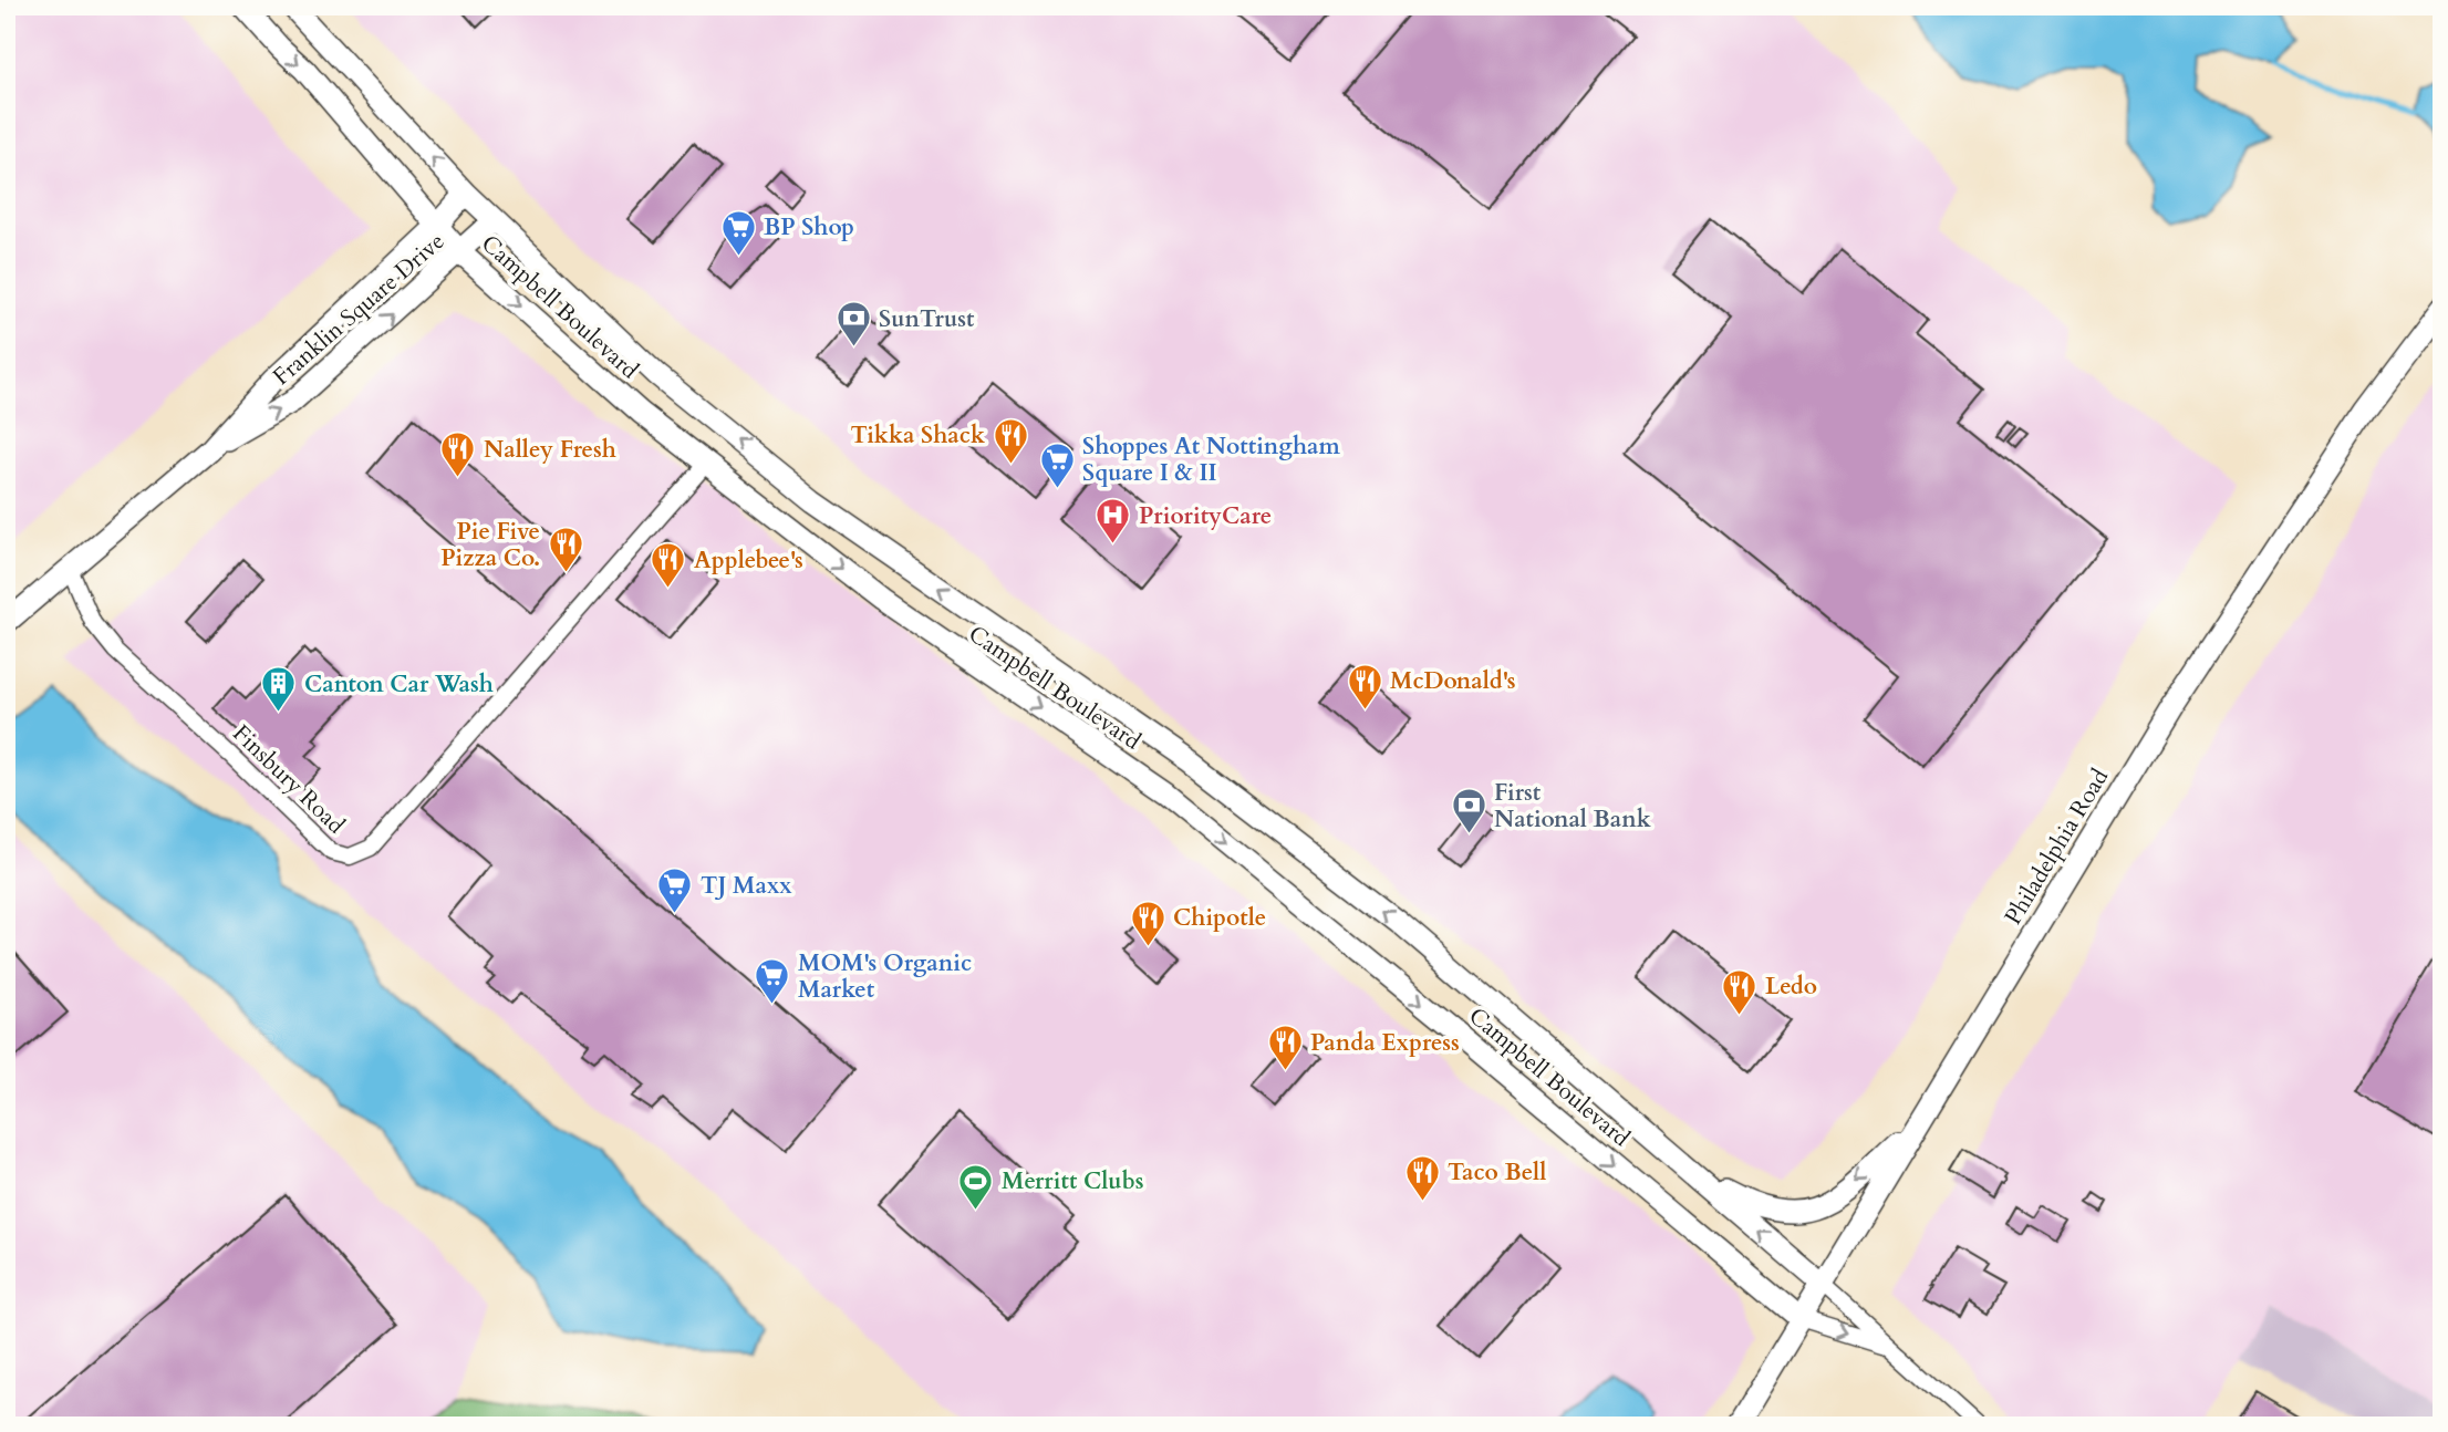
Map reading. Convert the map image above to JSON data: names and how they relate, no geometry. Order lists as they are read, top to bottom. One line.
{"streets":{"main road":["Campbell Boulevard","Franklin Square Drive","Philadelphia Road"],"street":["Finsbury Road"]},"crossings":[["Campbell Boulevard","Franklin Square Drive"],["Campbell Boulevard","Finsbury Road"],["Campbell Boulevard","Philadelphia Road"],["Franklin Square Drive","Finsbury Road"]],"places":{"supermarket":["BP Shop","Shoppes At Nottingham Square I & II","TJ Maxx","MOM's Organic Market"],"bank":["SunTrust","First National Bank"],"restaurant":["Tikka Shack","Nalley Fresh","Pie Five Pizza Co.","Applebee's","McDonald's","Chipotle","Ledo","Panda Express","Taco Bell"],"hospital":["PriorityCare"],"building":["Canton Car Wash"],"sports":["Merritt Clubs"]}}
